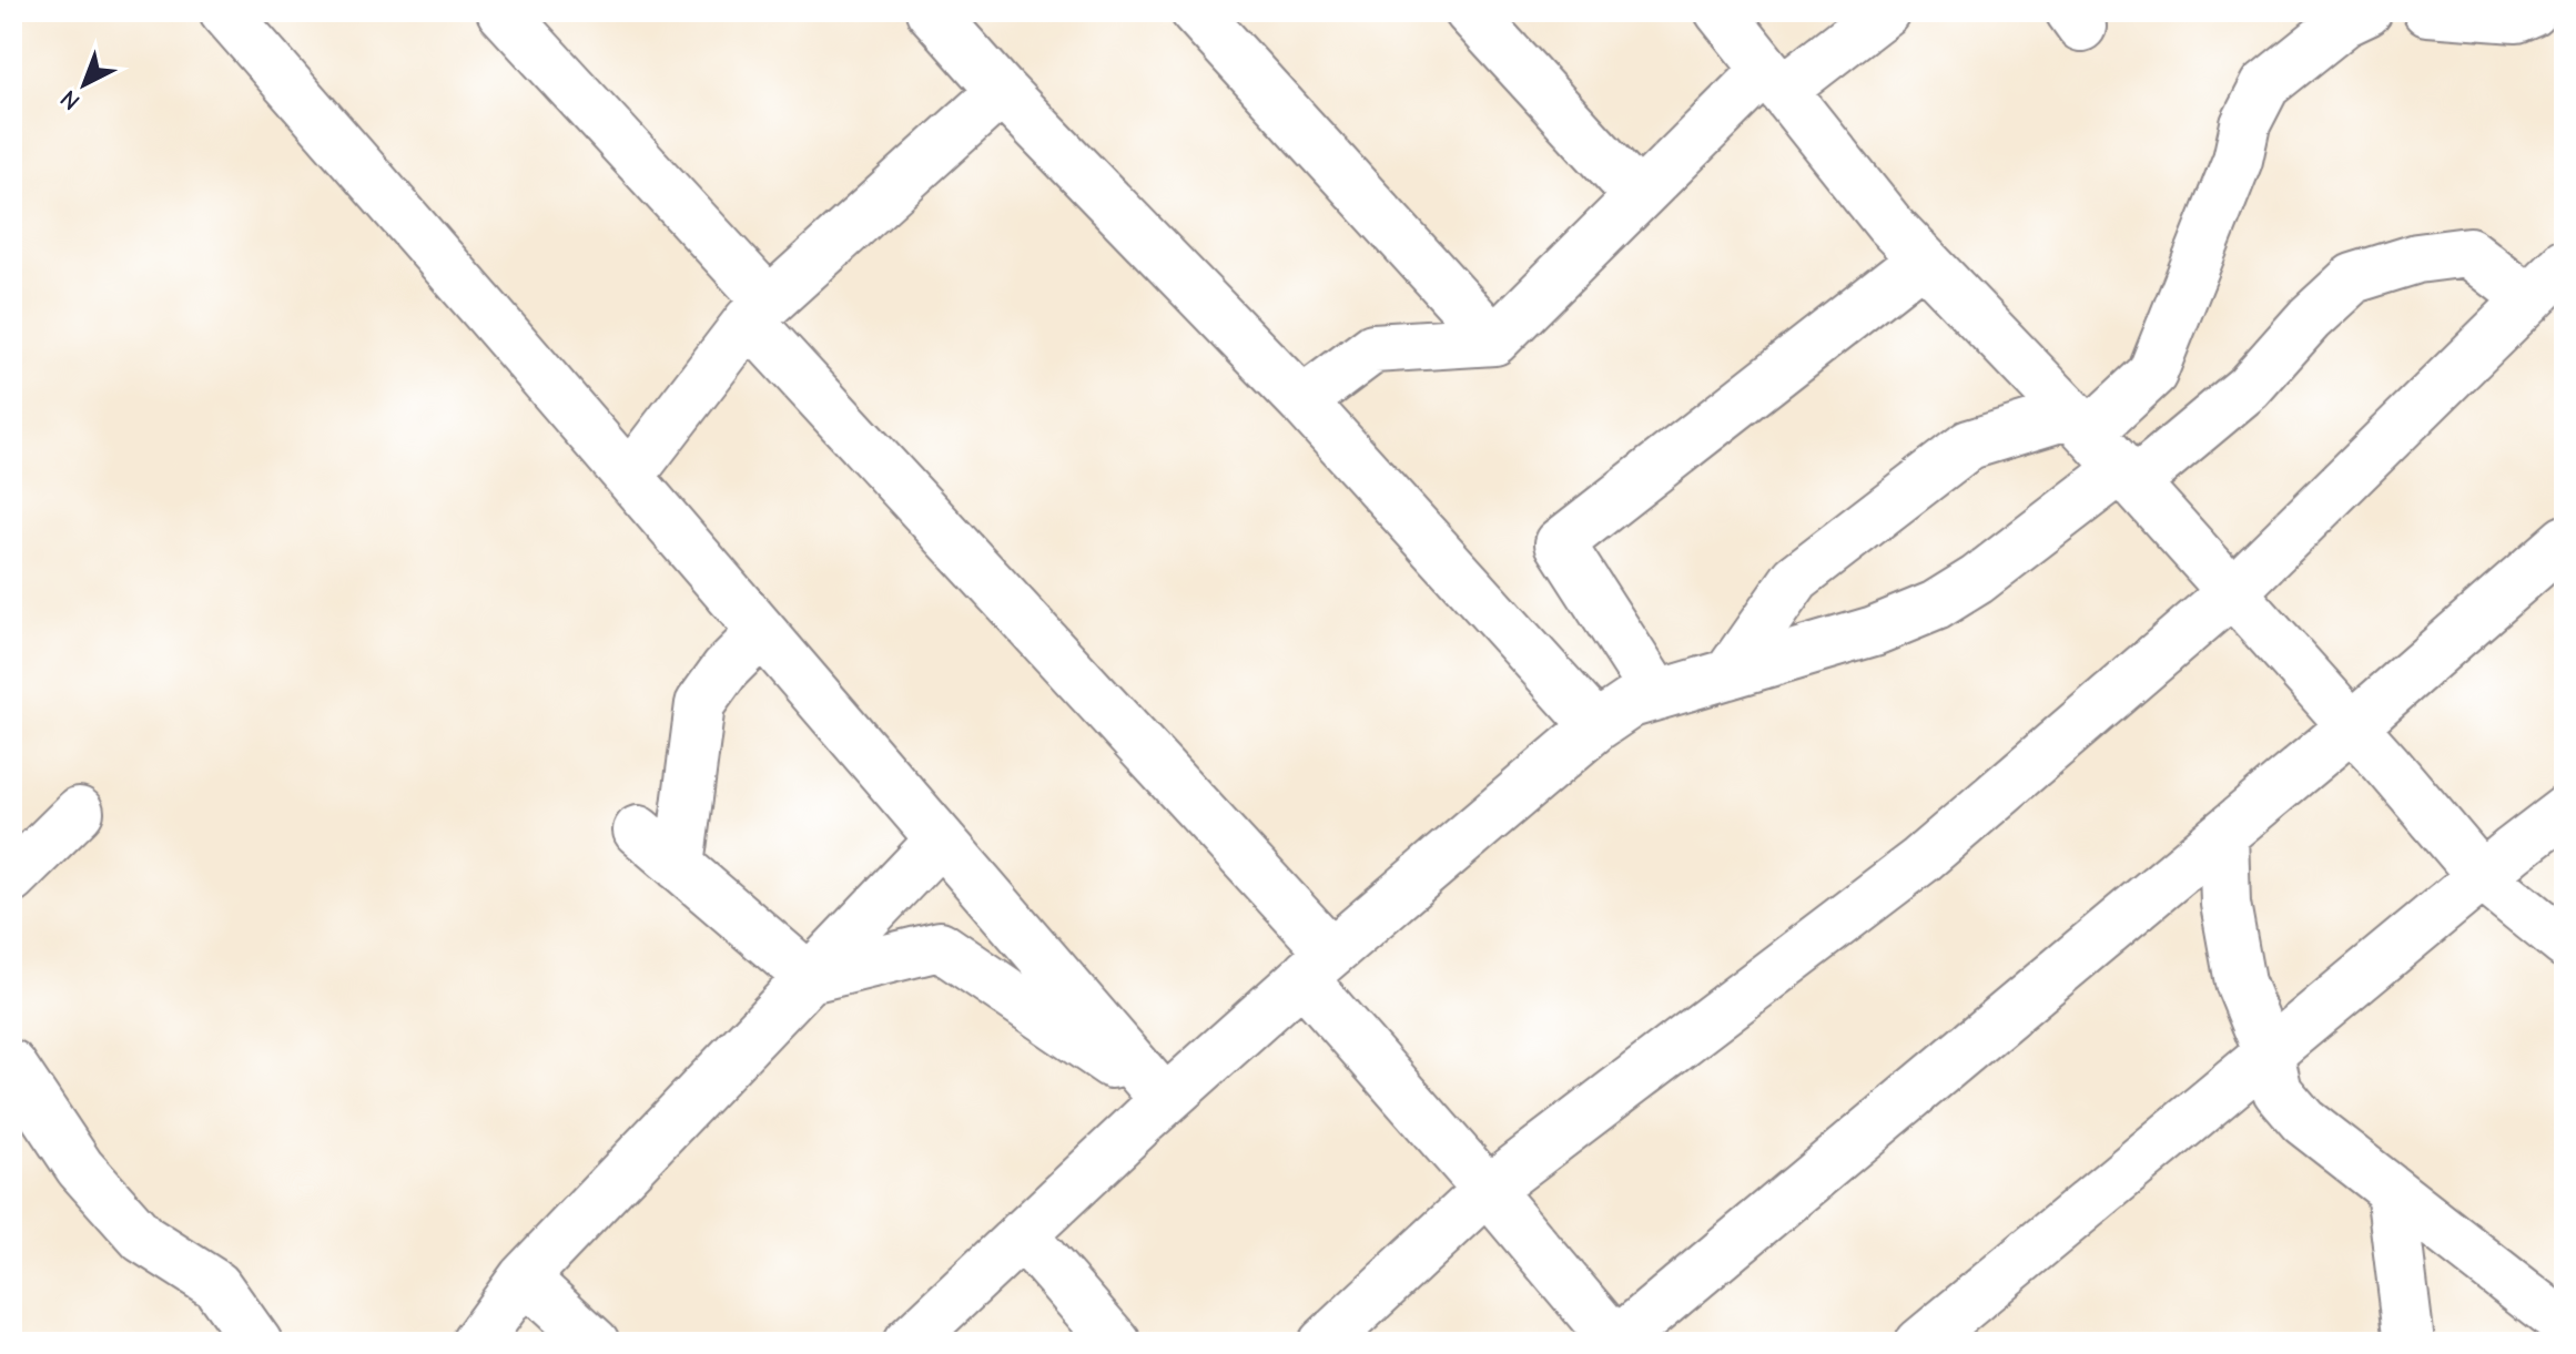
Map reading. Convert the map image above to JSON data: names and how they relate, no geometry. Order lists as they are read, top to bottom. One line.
{"north":"bottom left"}
